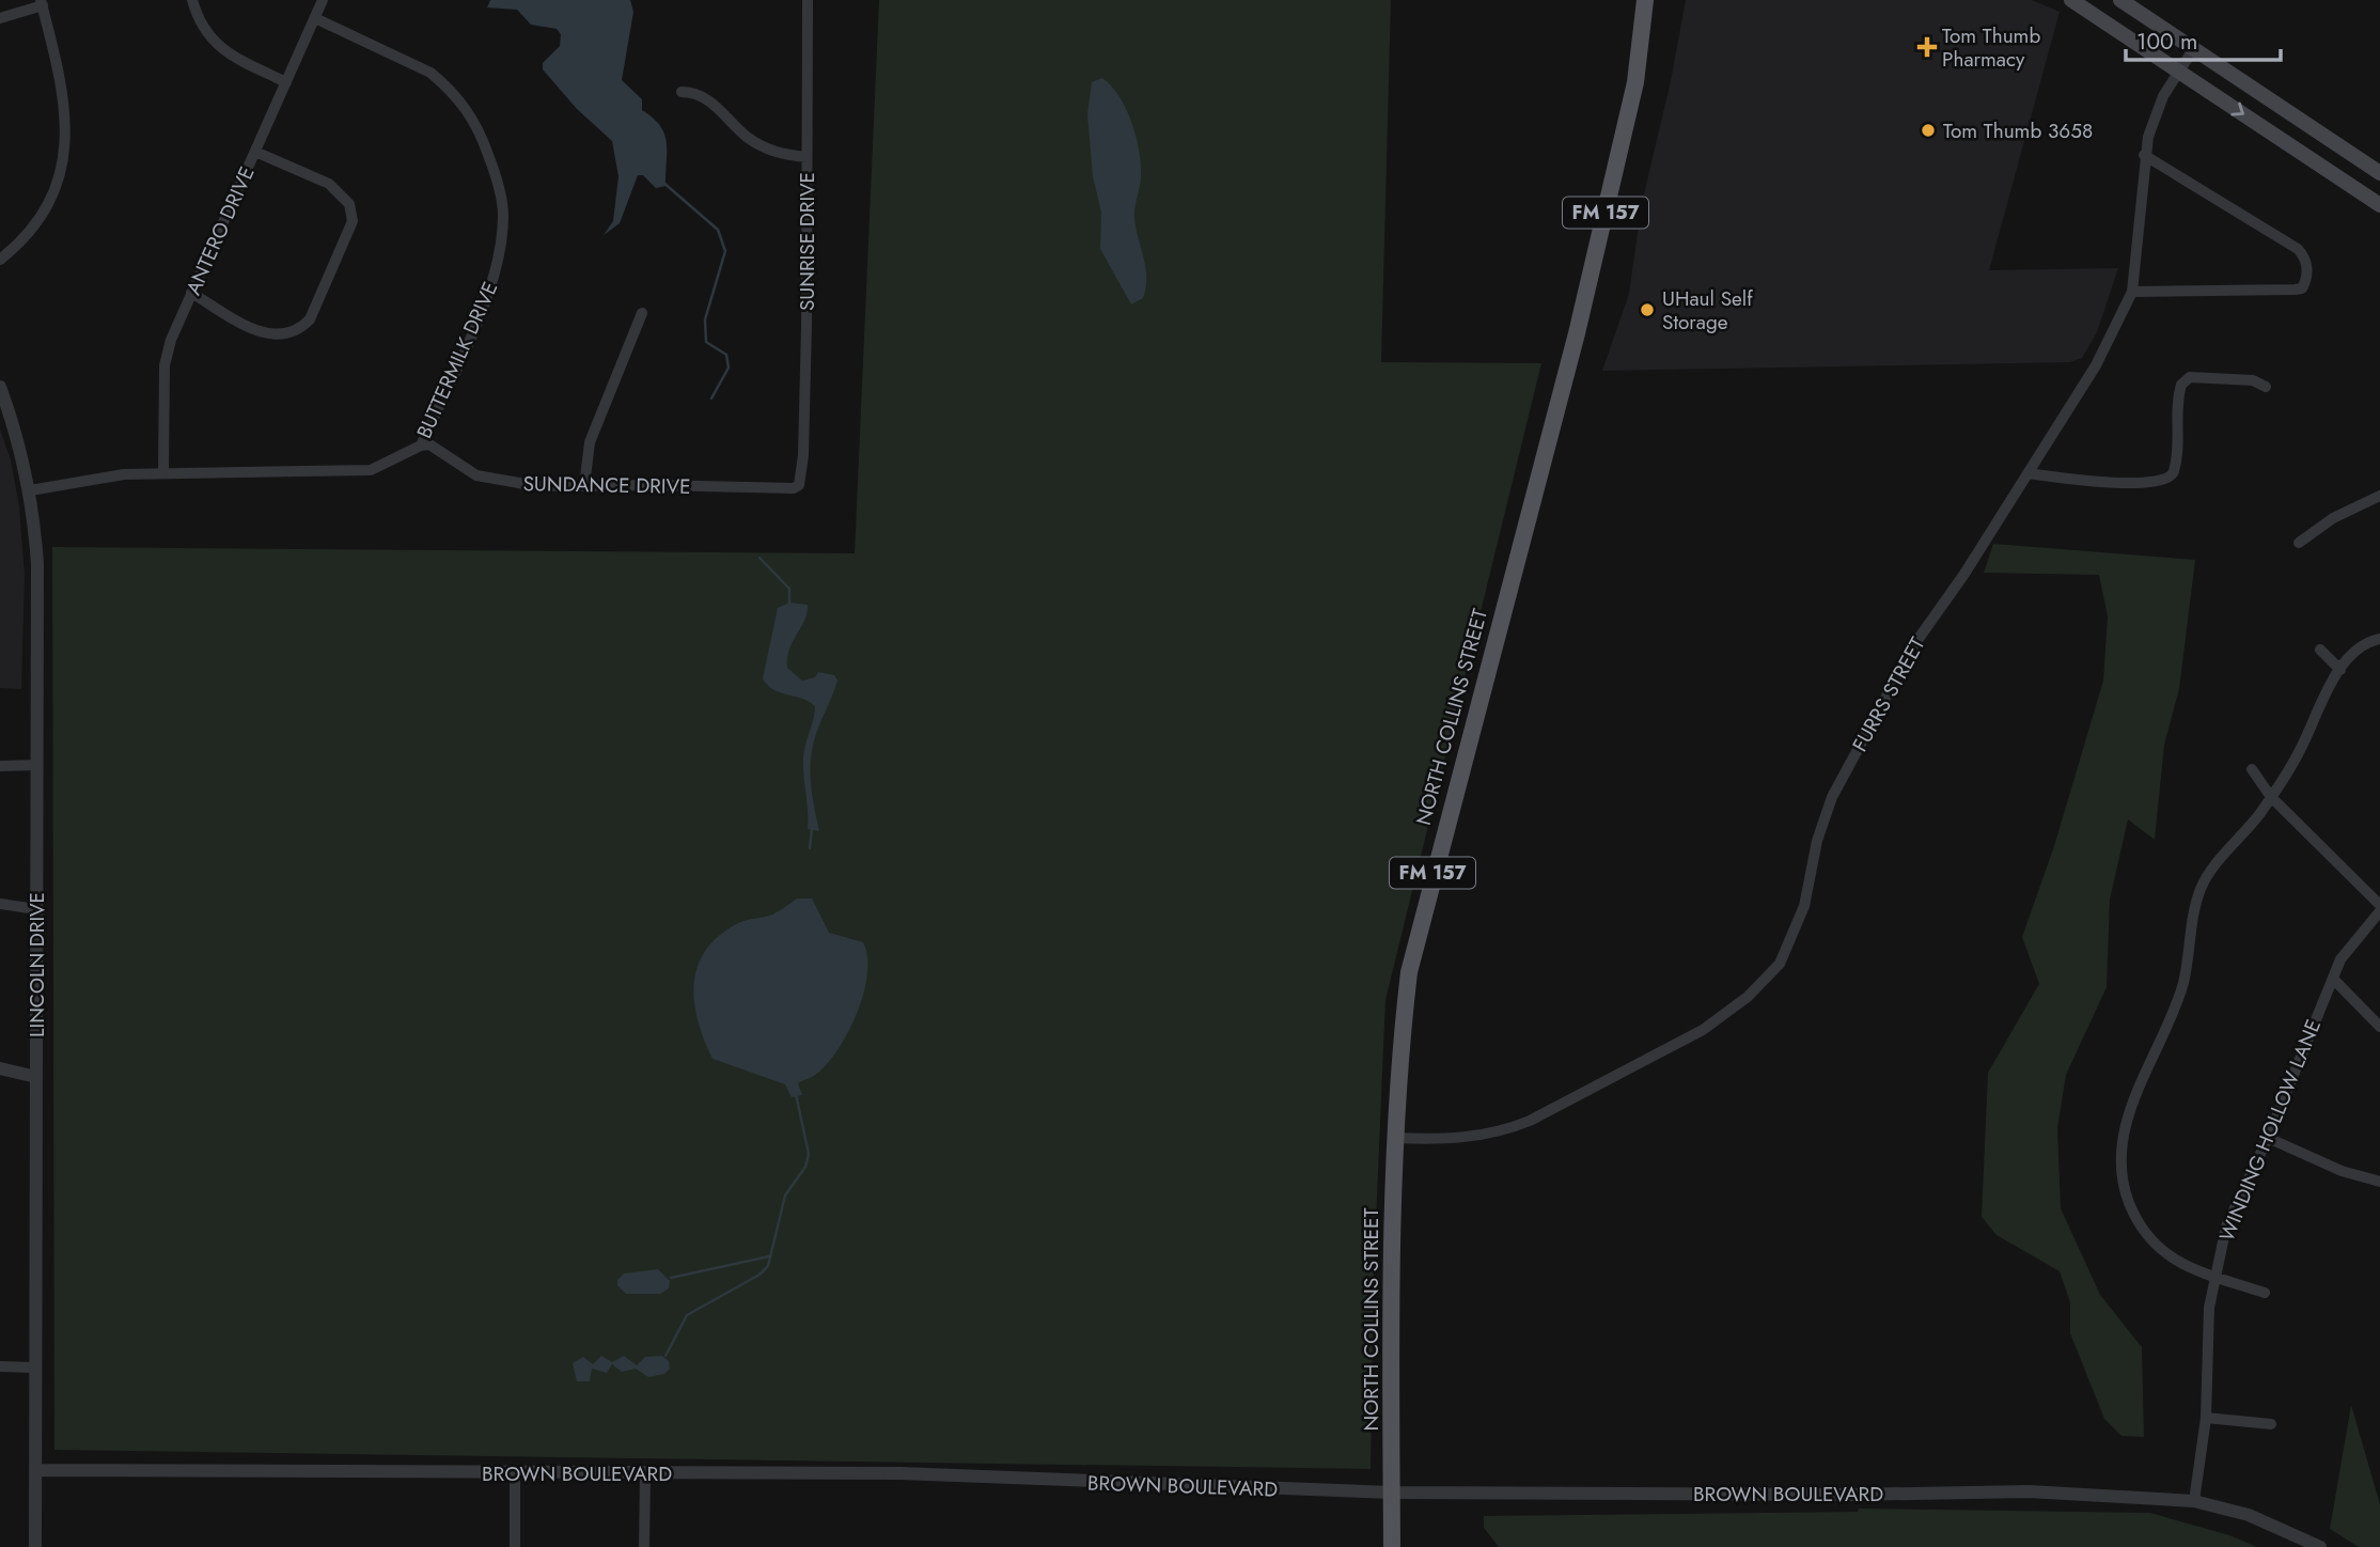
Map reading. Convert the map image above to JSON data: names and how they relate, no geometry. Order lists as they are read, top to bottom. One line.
{"streets":{"main road":["FM 157","NORTH COLLINS STREET"],"street":["ANTERO DRIVE","SUNRISE DRIVE","BUTTERMILK DRIVE","SUNDANCE DRIVE","FURRS STREET","LINCOLN DRIVE","WINDING HOLLOW LANE","BROWN BOULEVARD"]},"crossings":[["ANTERO DRIVE","BUTTERMILK DRIVE"],["SUNRISE DRIVE","SUNDANCE DRIVE"],["BUTTERMILK DRIVE","SUNDANCE DRIVE"],["BUTTERMILK DRIVE","LINCOLN DRIVE"],["FURRS STREET","NORTH COLLINS STREET"],["NORTH COLLINS STREET","BROWN BOULEVARD"],["LINCOLN DRIVE","BROWN BOULEVARD"],["WINDING HOLLOW LANE","BROWN BOULEVARD"]],"places":{"health":["Tom Thumb Pharmacy"],"other":["Tom Thumb 3658","UHaul Self Storage"]},"scale_bar":"100 m"}
